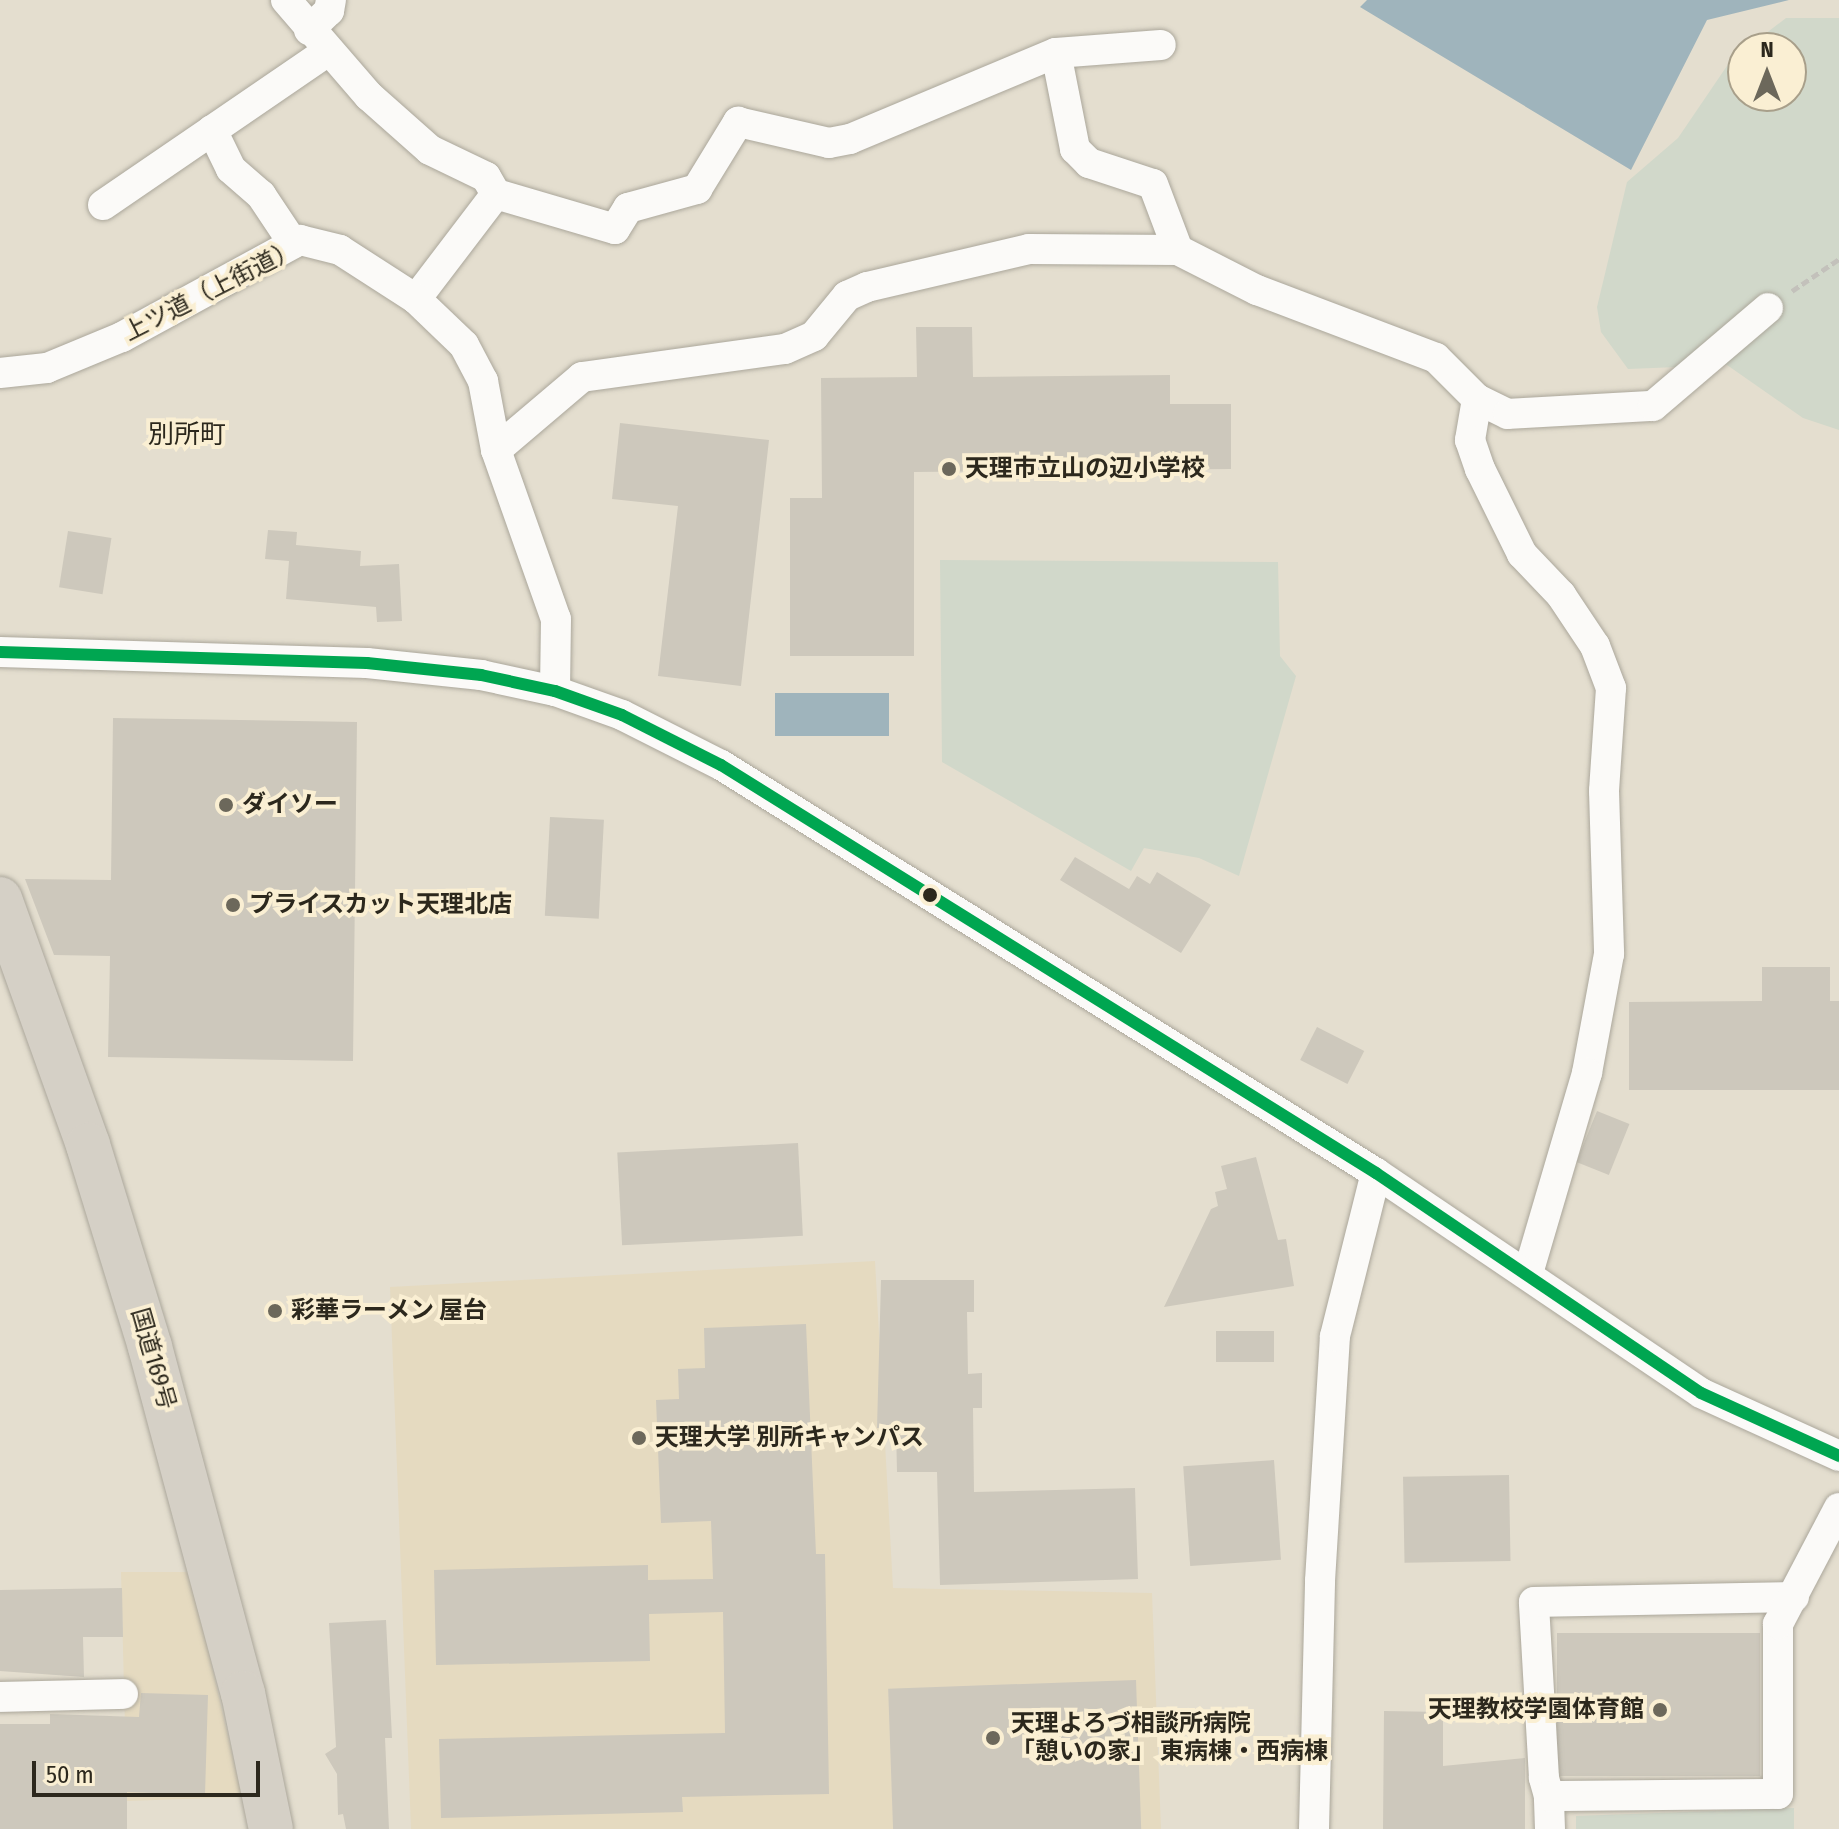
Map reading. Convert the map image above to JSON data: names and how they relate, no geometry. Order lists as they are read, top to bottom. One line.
{"streets":{"highway":["国道169号"],"street":["上ツ道（上街道）"]},"districts":["別所町"],"places":["天理市立山の辺小学校","ダイソー","プライスカット天理北店","彩華ラーメン 屋台","天理大学 別所キャンパス","天理教校学園体育館","天理よろづ相談所病院 「憩いの家」 東病棟・西病棟"],"scale_bar":"50 m","north":"top"}
